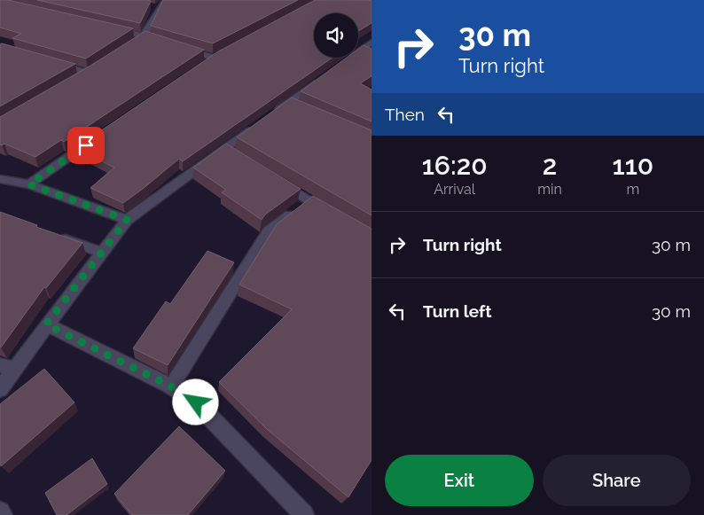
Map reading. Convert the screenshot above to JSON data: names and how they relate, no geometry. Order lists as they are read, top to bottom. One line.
{"page":{"turn":["30 m","Turn right"],"then":"Then","eta":["16:20","Arrival","2","min","110","m"],"list":[{"name":"Turn right","value":"30 m"},{"name":"Turn left","value":"30 m"}],"buttons":["Exit","Share"]}}
